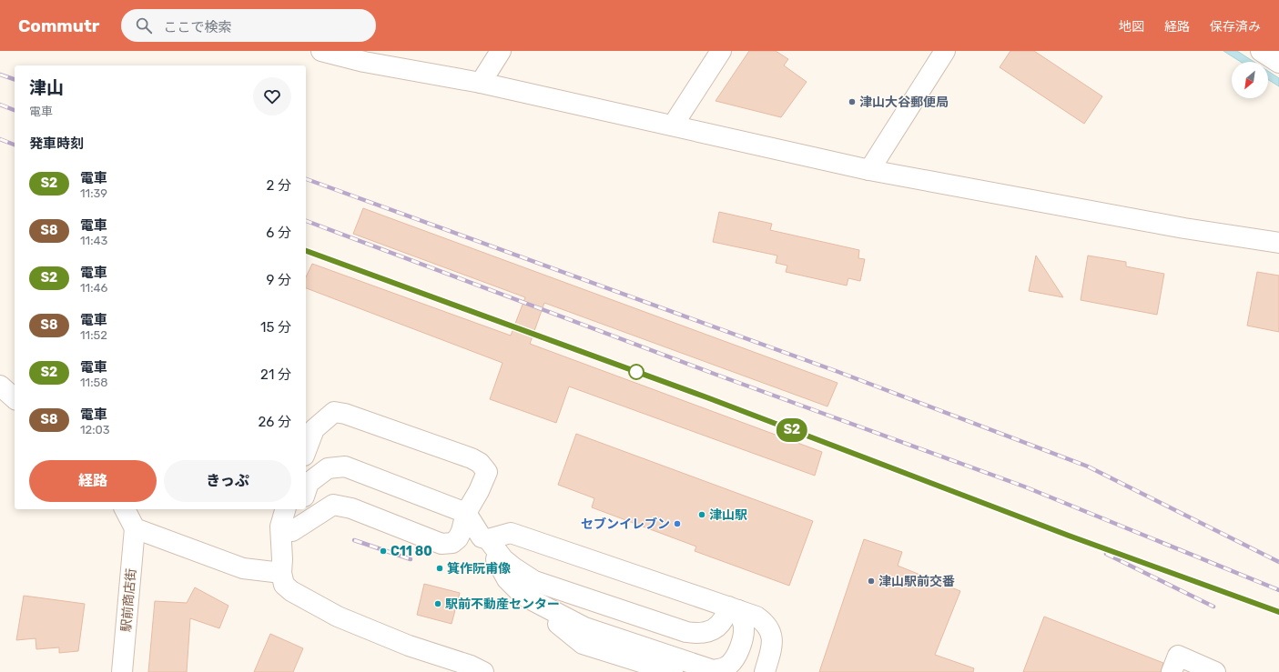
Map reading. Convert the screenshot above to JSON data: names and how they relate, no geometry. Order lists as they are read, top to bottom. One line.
{"streets":{"street":["駅前商店街"]},"places":["津山大谷郵便局","津山駅","セブンイレブン","C11 80","箕作阮甫像","津山駅前交番","駅前不動産センター"],"north":"bottom left","page":{"header":"Commutr","search":"ここで検索","nav":["地図","経路","保存済み"],"on_map":"S2","heading":[["津山","電車"],"発車時刻"],"list":[{"mark":"S2","name":"電車","note":"11:39","value":"2 分"},{"mark":"S8","name":"電車","note":"11:43","value":"6 分"},{"mark":"S2","name":"電車","note":"11:46","value":"9 分"},{"mark":"S8","name":"電車","note":"11:52","value":"15 分"},{"mark":"S2","name":"電車","note":"11:58","value":"21 分"},{"mark":"S8","name":"電車","note":"12:03","value":"26 分"}],"buttons":["経路","きっぷ"]}}
